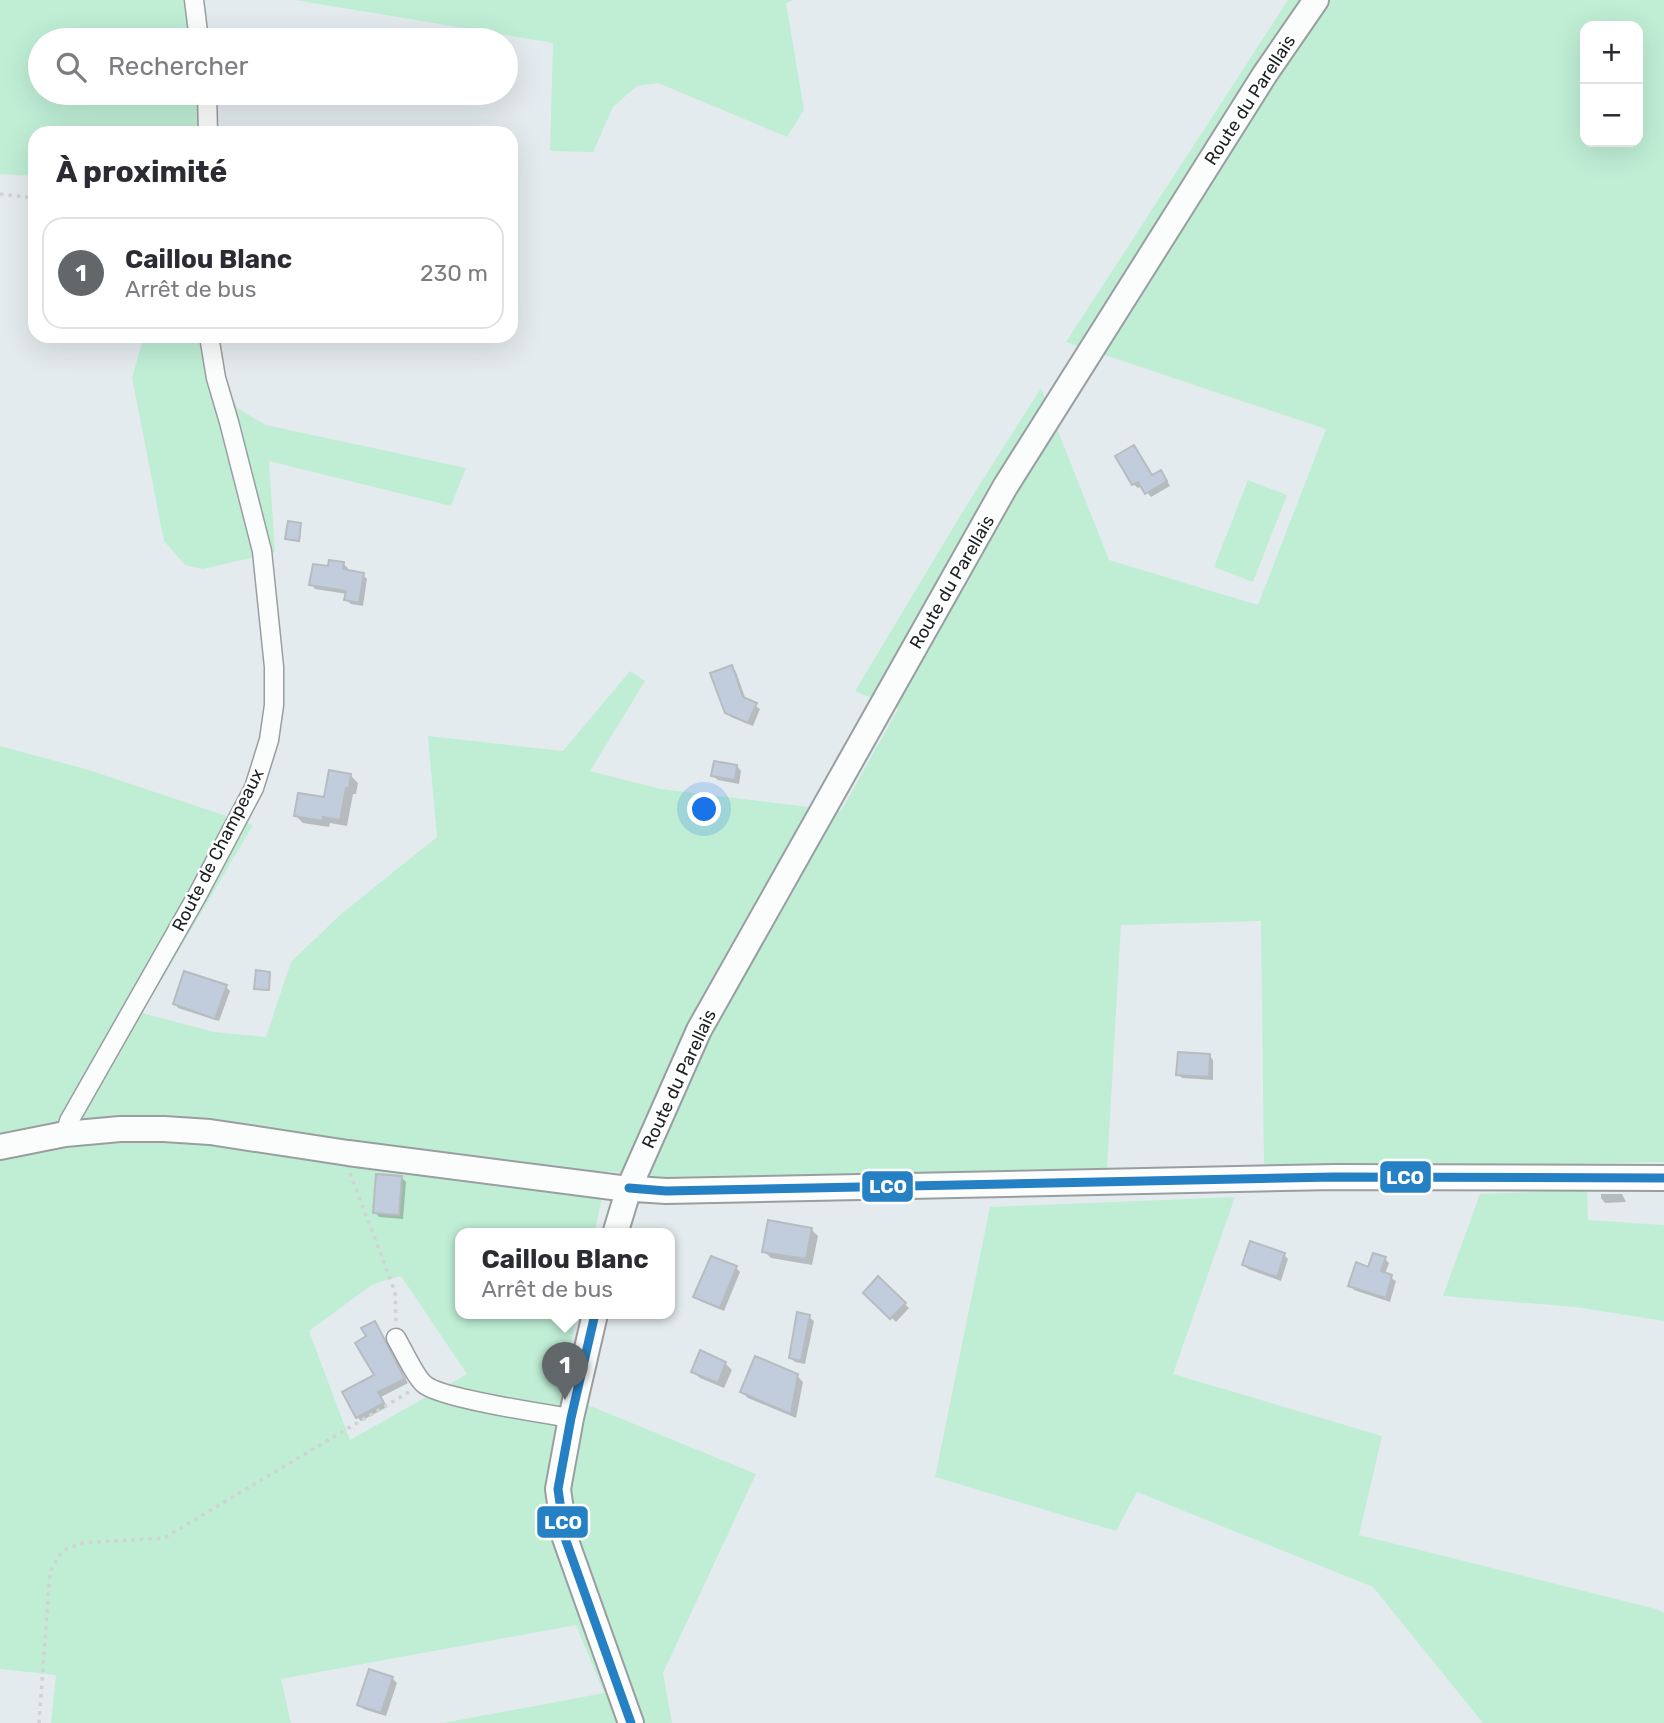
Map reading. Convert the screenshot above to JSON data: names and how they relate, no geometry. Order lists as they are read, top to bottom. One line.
{"streets":{"street":["Route du Parellais","Route de Champeaux"]},"lines":["transit line LCO"],"page":{"map_buttons":["+","−"],"search":"Rechercher","heading":"À proximité","list":[{"mark":"1","name":"Caillou Blanc","note":"Arrêt de bus","value":"230 m"}],"popup":["Caillou Blanc","Arrêt de bus"],"pins":"1"}}
